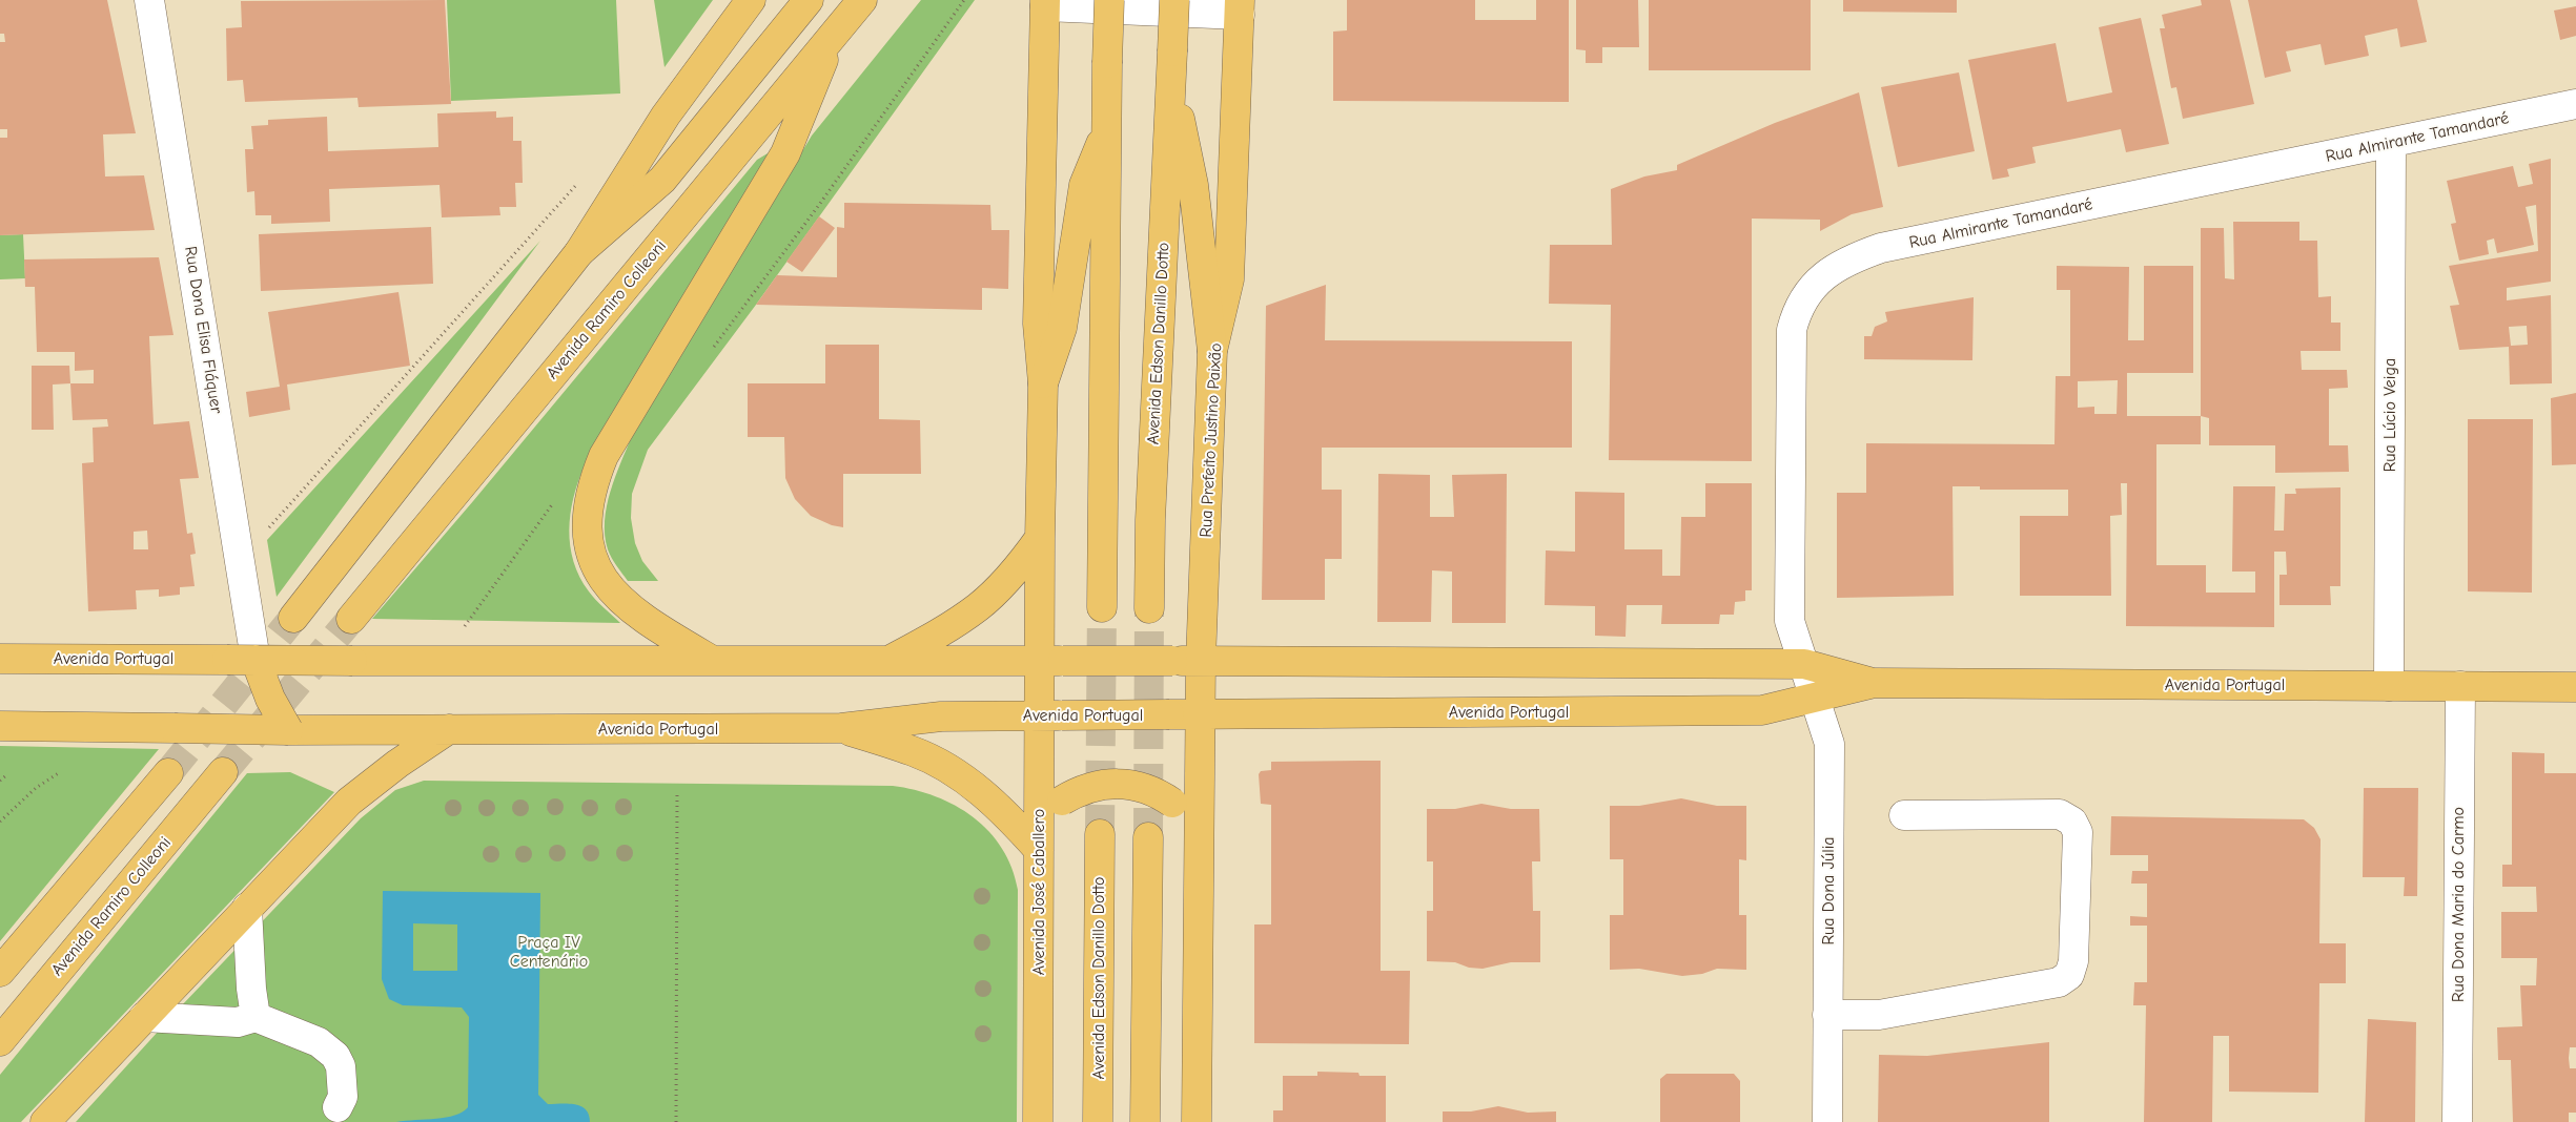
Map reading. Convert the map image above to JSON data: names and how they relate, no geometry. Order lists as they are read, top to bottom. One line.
{"streets":{"main road":["Avenida Ramiro Colleoni","Avenida Edson Danillo Dotto","Rua Prefeito Justino Paixão","Avenida Portugal","Avenida José Caballero"],"street":["Rua Almirante Tamandaré","Rua Dona Elisa Fláquer","Rua Lúcio Veiga","Rua Dona Júlia","Rua Dona Maria do Carmo"]},"crossings":[["Rua Almirante Tamandaré","Rua Lúcio Veiga"],["Rua Almirante Tamandaré","Avenida Portugal"],["Rua Almirante Tamandaré","Rua Dona Júlia"],["Rua Dona Elisa Fláquer","Avenida Portugal"],["Rua Lúcio Veiga","Avenida Portugal"],["Rua Prefeito Justino Paixão","Avenida Portugal"],["Avenida Portugal","Rua Dona Júlia"],["Avenida Portugal","Avenida José Caballero"],["Avenida Portugal","Rua Dona Maria do Carmo"]],"parks":["Praça IV Centenário"]}
